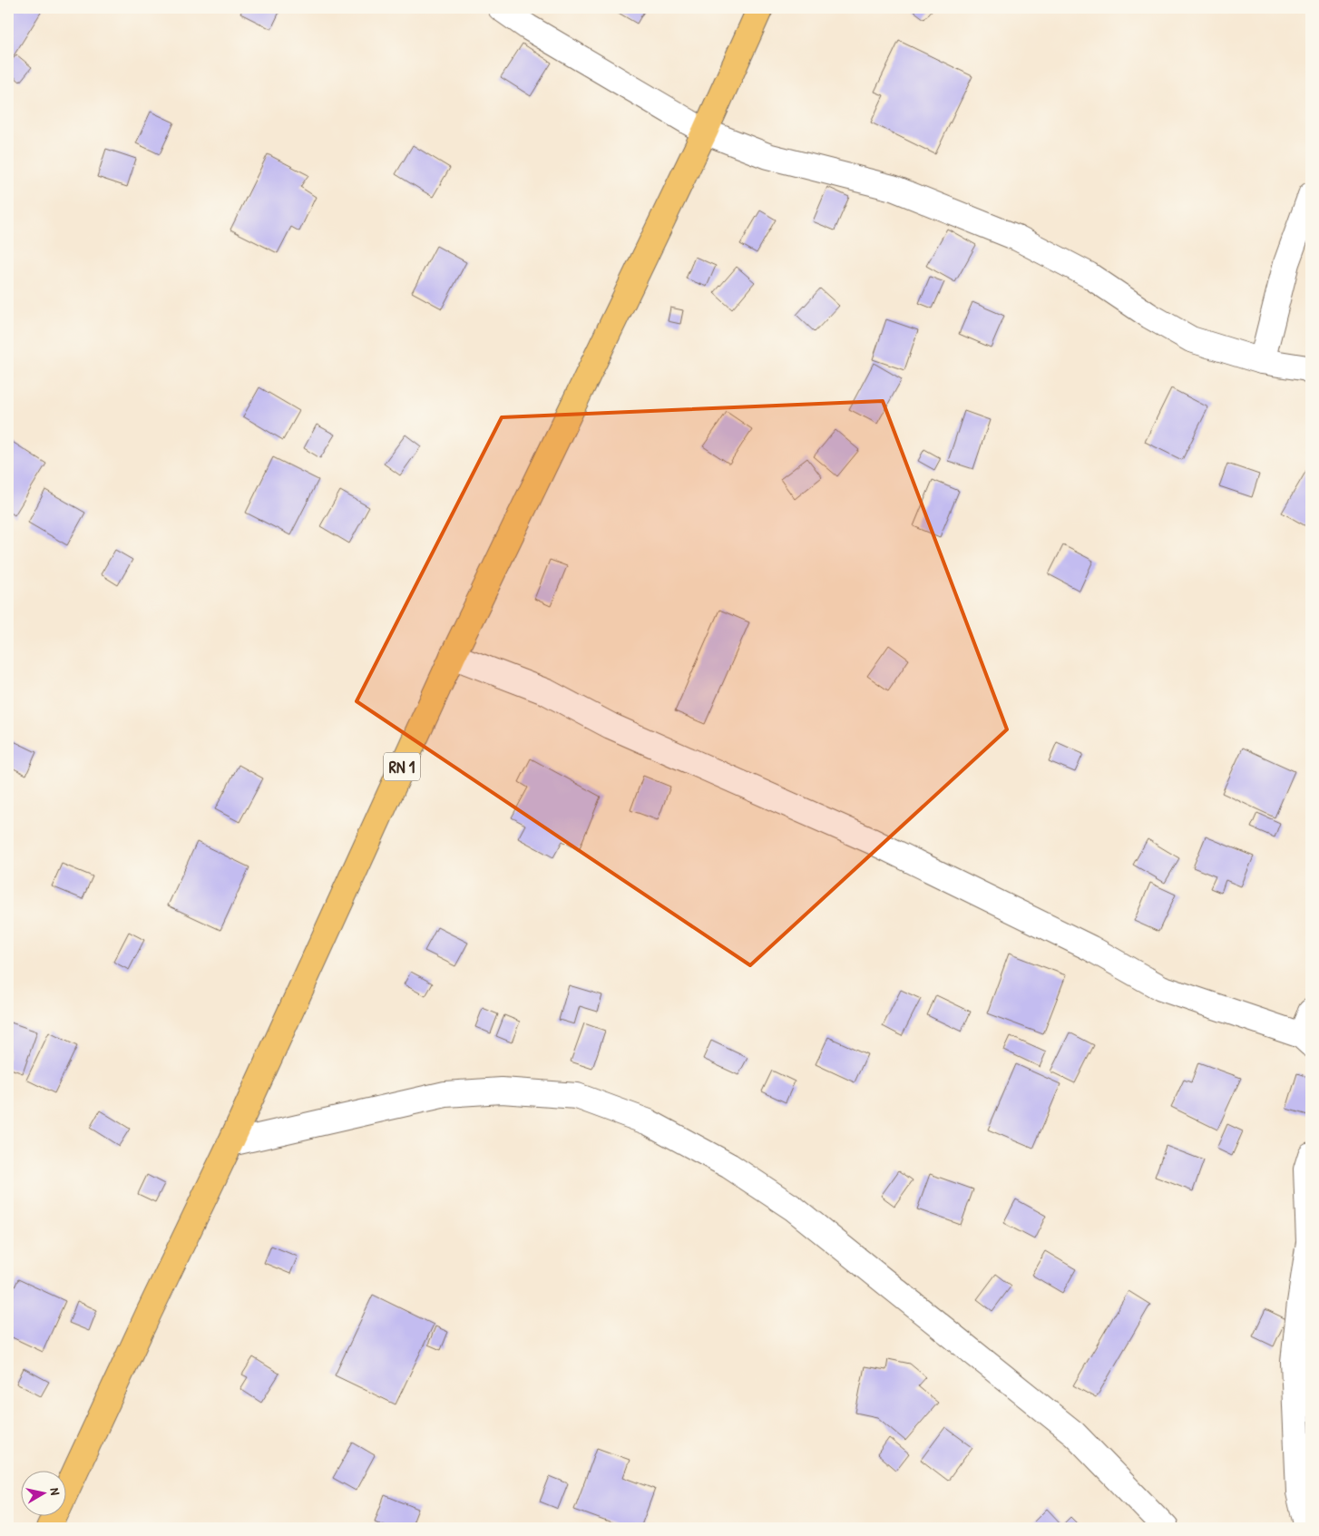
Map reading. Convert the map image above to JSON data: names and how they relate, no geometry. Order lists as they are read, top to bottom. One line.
{"streets":{"main road":["RN 1"]},"north":"right"}
